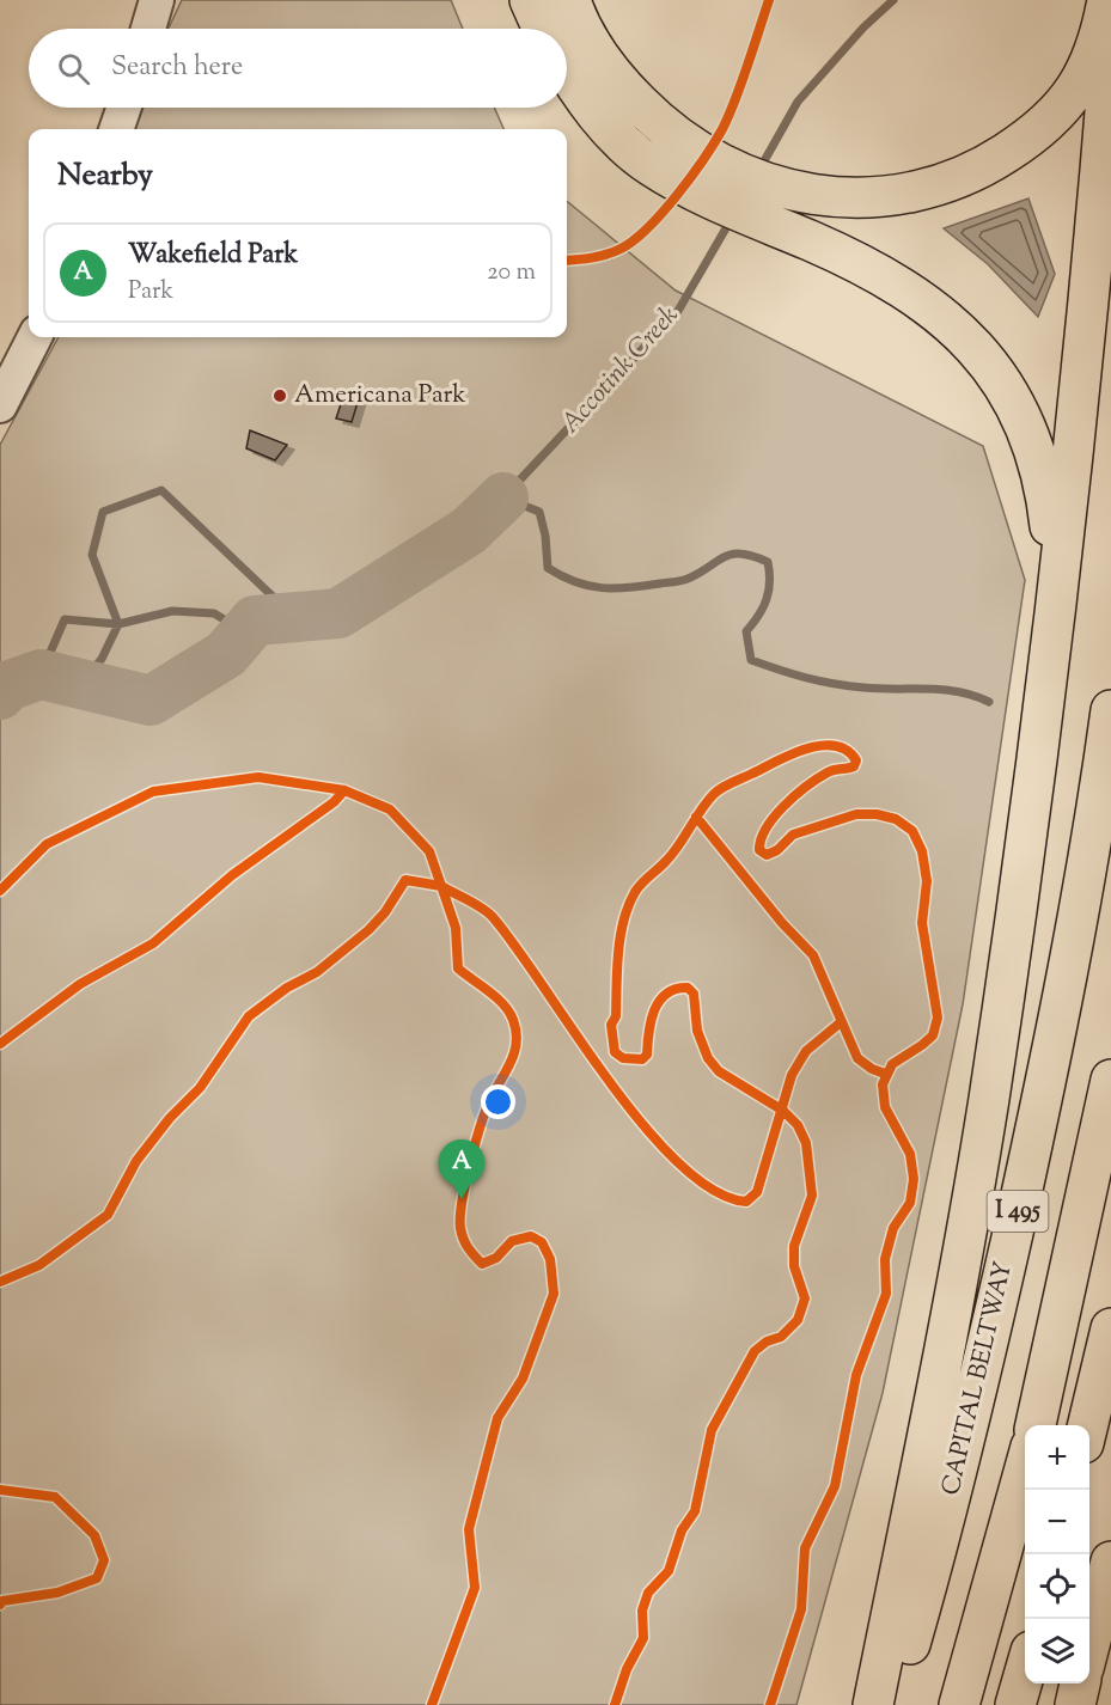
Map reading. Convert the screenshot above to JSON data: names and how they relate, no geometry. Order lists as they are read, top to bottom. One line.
{"streets":{"highway":["I 495","CAPITAL BELTWAY"]},"water":["Accotink Creek"],"places":["Americana Park"],"page":{"search":"Search here","heading":"Nearby","list":[{"mark":"A","name":"Wakefield Park","note":"Park","value":"20 m"}],"pins":"A","map_buttons":["+","−"]}}
